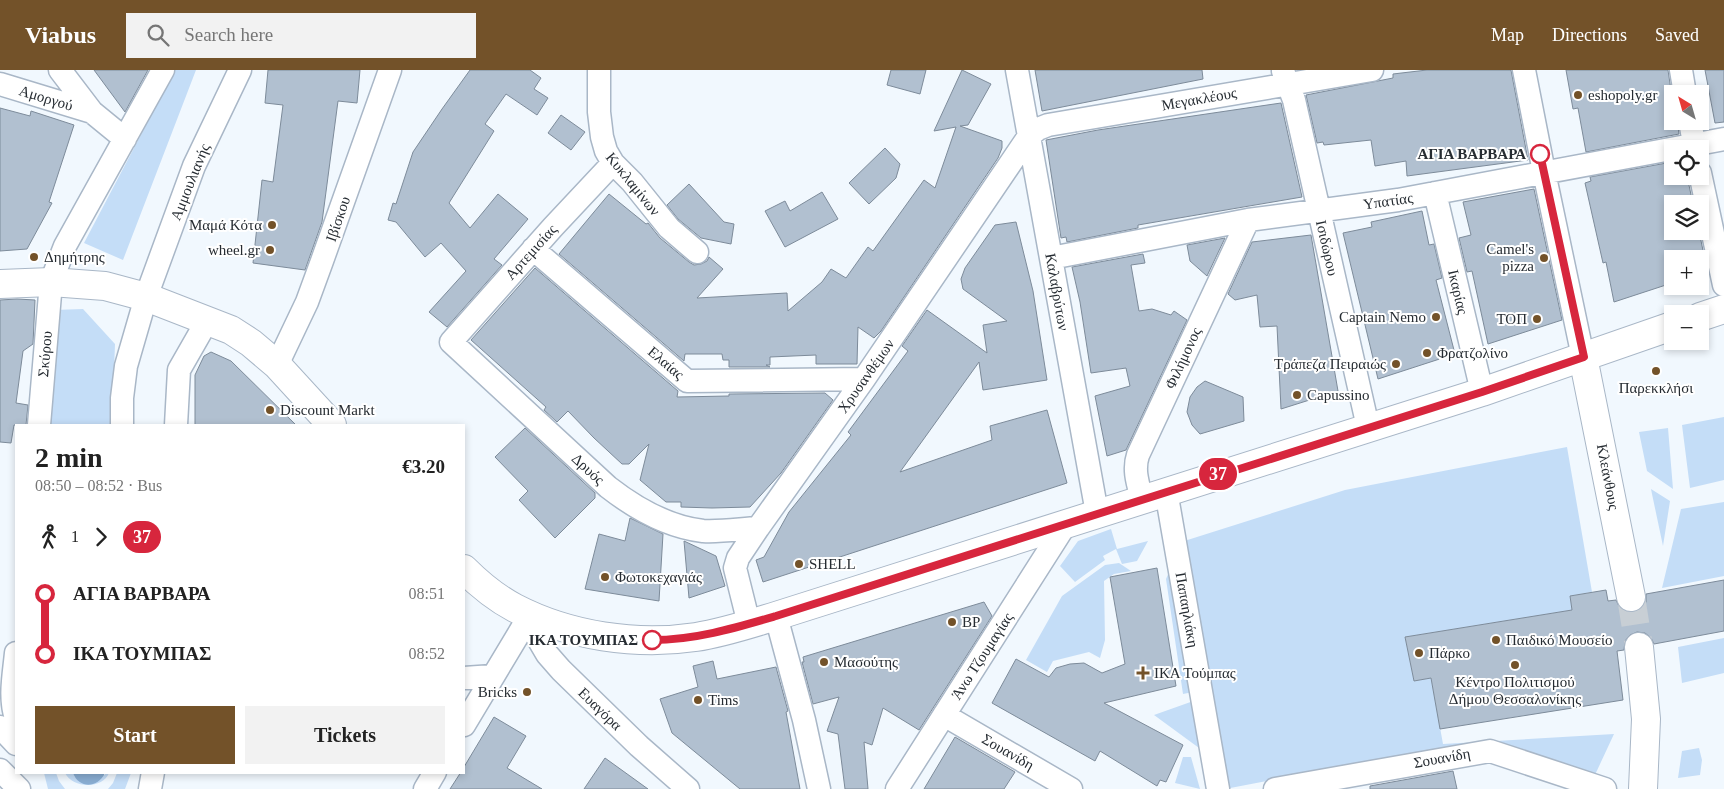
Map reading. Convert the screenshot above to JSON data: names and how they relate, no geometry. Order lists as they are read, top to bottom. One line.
{"streets":{"main road":["Κλεάνθους"],"street":["Αμοργού","Μεγακλέους","Αμμουλιανής","Κυκλαμίνων","Υπατίας","Ιβίσκου","Ισιδώρου","Αρτεμισίας","Καλαβρύτων","Ικαρίας","Σκύρου","Φιλήμονος","Ελαίας","Χρυσανθέμων","Δρυός","Παπαηλιάκη","Άνω Τζουμαγίας","Ευαγόρα","Σουανίδη"]},"crossings":[["Μεγακλέους","Ισιδώρου"],["Μεγακλέους","Καλαβρύτων"],["Μεγακλέους","Χρυσανθέμων"],["Κυκλαμίνων","Αρτεμισίας"],["Υπατίας","Ισιδώρου"],["Υπατίας","Καλαβρύτων"],["Υπατίας","Ικαρίας"],["Υπατίας","Φιλήμονος"],["Αρτεμισίας","Ελαίας"],["Αρτεμισίας","Δρυός"],["Καλαβρύτων","Χρυσανθέμων"],["Φιλήμονος","Παπαηλιάκη"],["Ελαίας","Χρυσανθέμων"],["Χρυσανθέμων","Δρυός"],["Άνω Τζουμαγίας","Σουανίδη"]],"places":{"other":["eshopoly.gr","ΑΓΙΑ ΒΑΡΒΑΡΑ","Μαμά Κότα","wheel.gr","Δημήτρης","Camel's pizza","Captain Nemo","ΤΟΠ","Φρατζολίνο","Τράπεζα Πειραιώς","Παρεκκλήσι","Capussino","Discount Markt","SHELL","Φωτοκεχαγιάς","BP","ΙΚΑ ΤΟΥΜΠΑΣ","Παιδικό Μουσείο","Πάρκο","Μασούτης","Κέντρο Πολιτισμού Δήμου Θεσσαλονίκης","Bricks","Tims"],"health":["ΙΚΑ Τούμπας"]},"lines":["bus line 37"],"north":"top left","page":{"header":"Viabus","search":"Search here","nav":["Map","Directions","Saved"],"on_map":"37","map_buttons":["+","−"],"heading":["2 min","08:50 – 08:52 · Bus","€3.20"],"legs":["1","37"],"list":[{"name":"ΑΓΙΑ ΒΑΡΒΑΡΑ","value":"08:51"},{"name":"ΙΚΑ ΤΟΥΜΠΑΣ","value":"08:52"}],"buttons":["Start","Tickets"]}}
